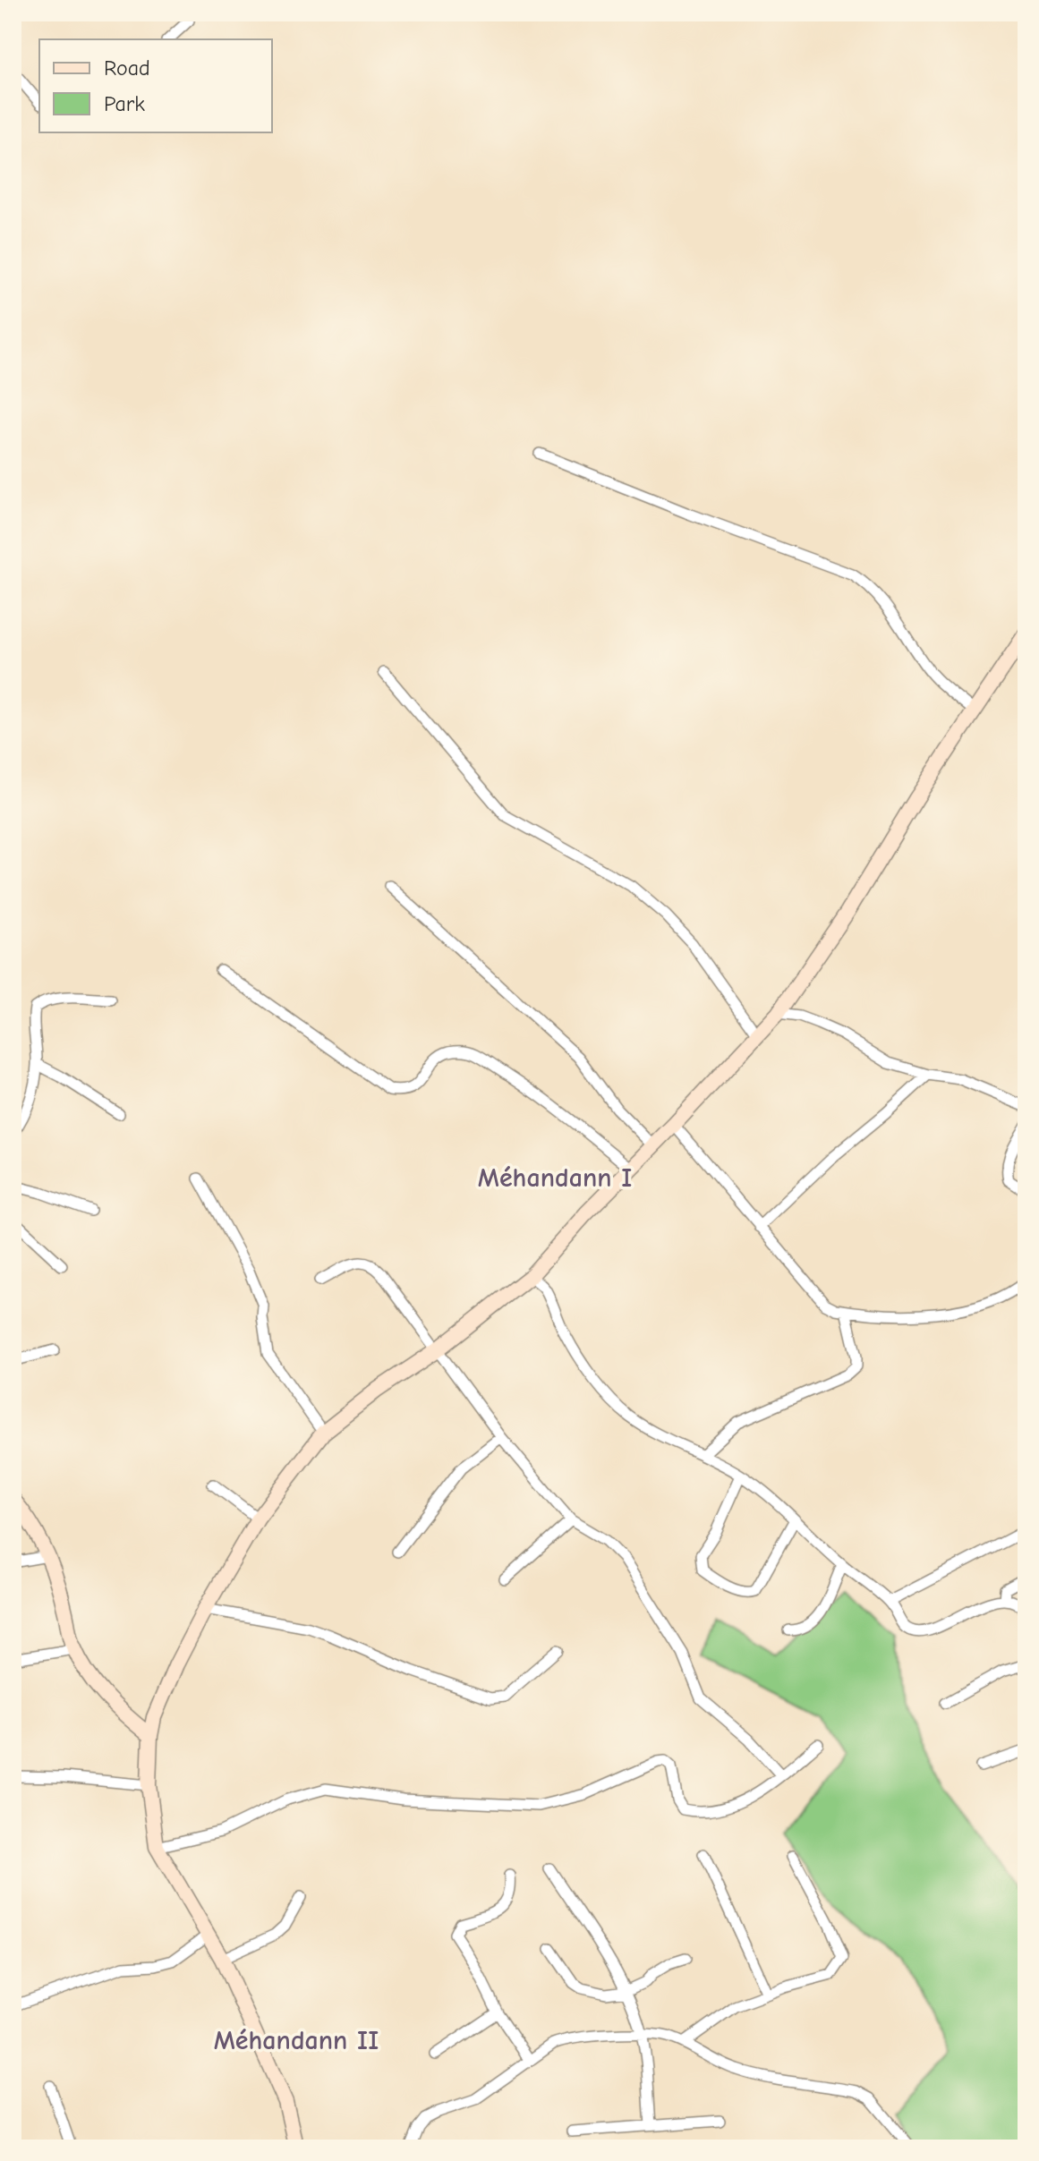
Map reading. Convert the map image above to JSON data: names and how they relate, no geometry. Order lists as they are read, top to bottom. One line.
{"districts":["Méhandann I","Méhandann II"],"legend":["Road","Park"]}
